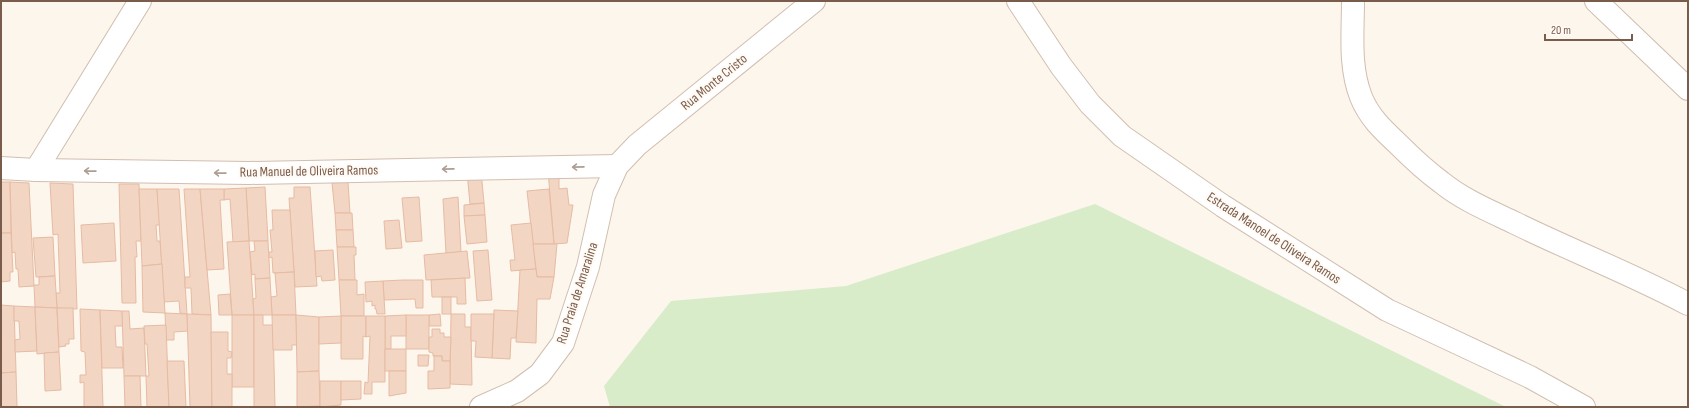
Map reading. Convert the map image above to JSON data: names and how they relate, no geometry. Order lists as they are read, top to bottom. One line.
{"streets":{"street":["Rua Monte Cristo","Rua Manuel de Oliveira Ramos","Estrada Manoel de Oliveira Ramos","Rua Praia de Amaralina"]},"crossings":[["Rua Monte Cristo","Rua Manuel de Oliveira Ramos"],["Rua Monte Cristo","Rua Praia de Amaralina"],["Rua Manuel de Oliveira Ramos","Rua Praia de Amaralina"]],"one_way":["Rua Manuel de Oliveira Ramos"],"scale_bar":"20 m"}
